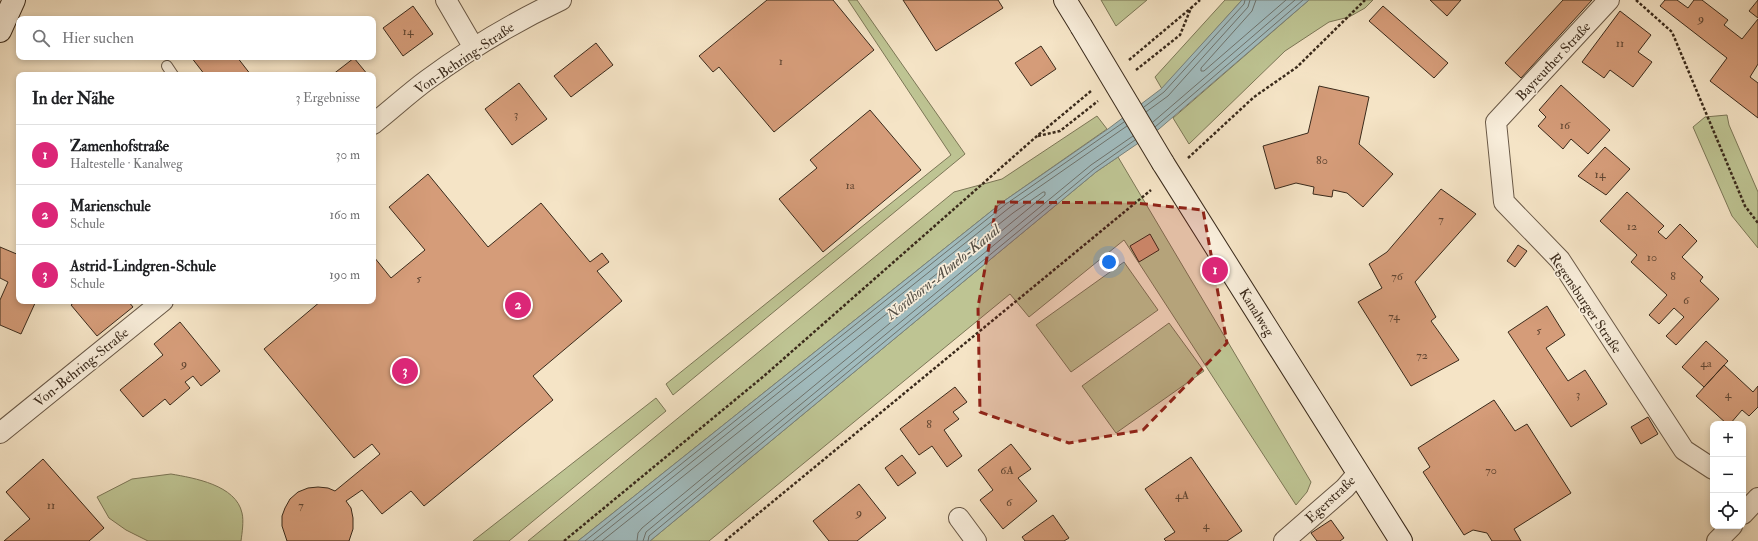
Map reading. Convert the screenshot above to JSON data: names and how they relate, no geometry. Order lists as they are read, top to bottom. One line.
{"streets":{"street":["Von-Behring-Straße","Bayreuther Straße","Regensburger Straße","Kanalweg","Egerstraße"]},"crossings":[["Bayreuther Straße","Regensburger Straße"],["Kanalweg","Egerstraße"]],"water":["Nordhorn-Almelo-Kanal"],"house_numbers":["9","14","11","1","3","16","80","14","1a","7","12","10","76","8","5","6","74","5","72","9","4a","3","4","8","6A","70","4A","6","11","7","9","4"],"page":{"search":"Hier suchen","heading":["In der Nähe","3 Ergebnisse"],"list":[{"mark":"1","name":"Zamenhofstraße","note":"Haltestelle · Kanalweg","value":"30 m"},{"mark":"2","name":"Marienschule","note":"Schule","value":"160 m"},{"mark":"3","name":"Astrid-Lindgren-Schule","note":"Schule","value":"190 m"}],"pins":["1","2","3"],"map_buttons":["+","−"]}}
